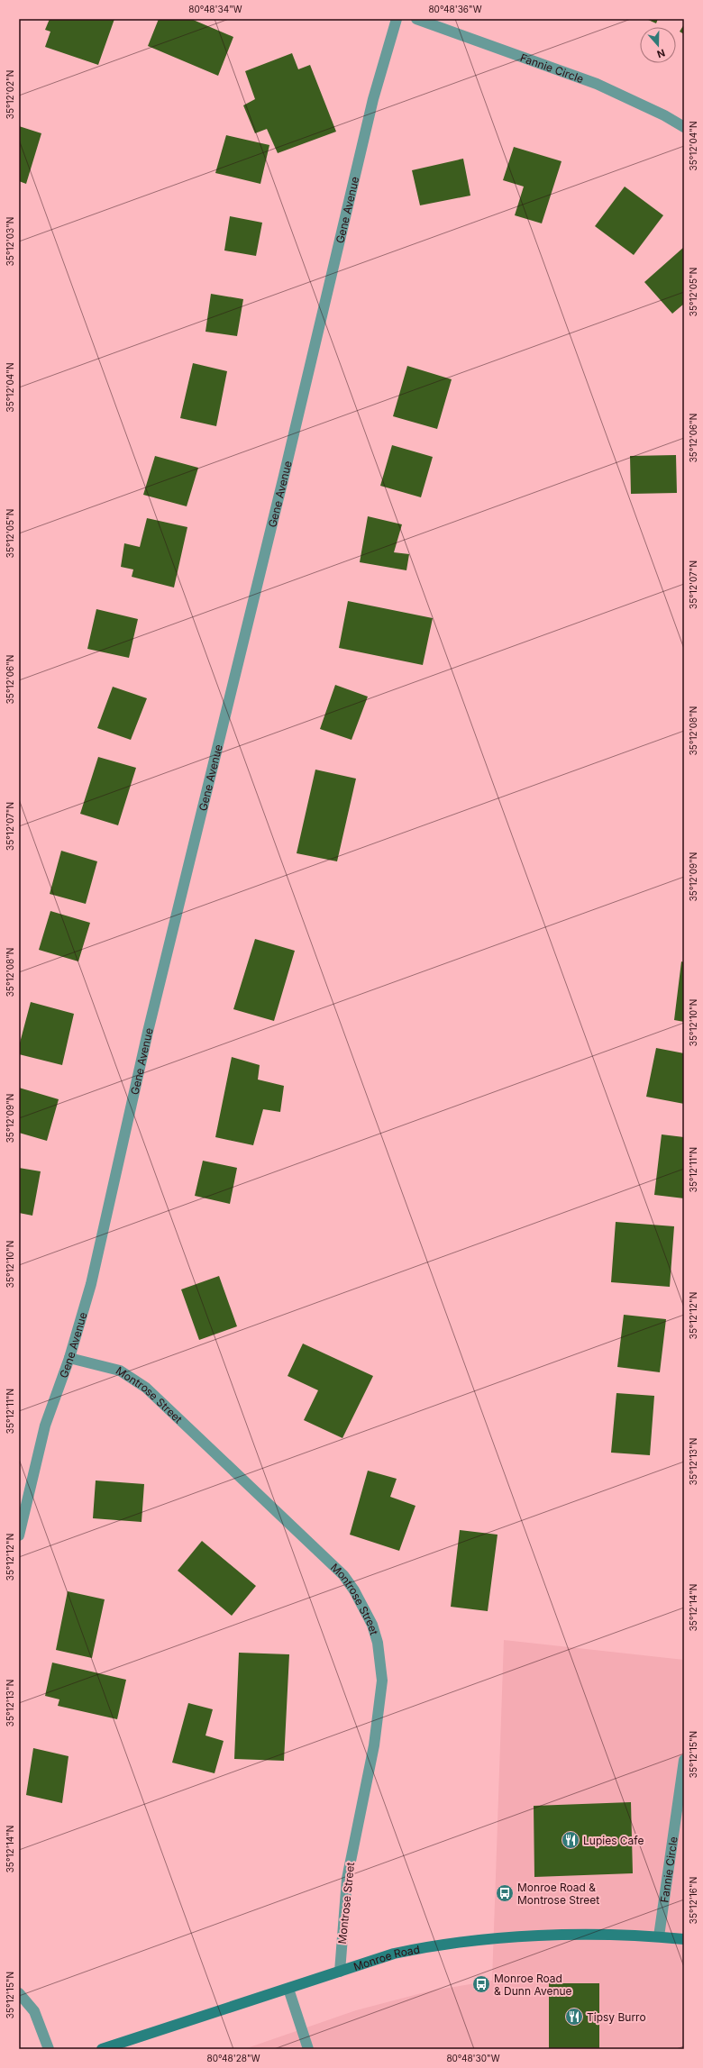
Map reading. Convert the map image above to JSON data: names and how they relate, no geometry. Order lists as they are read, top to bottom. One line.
{"streets":{"main road":["Monroe Road"],"street":["Fannie Circle","Gene Avenue","Montrose Street"]},"crossings":[["Fannie Circle","Monroe Road"],["Gene Avenue","Montrose Street"],["Montrose Street","Monroe Road"]],"places":{"restaurant":["Lupies Cafe","Tipsy Burro"],"bus stop":["Monroe Road & Montrose Street","Monroe Road & Dunn Avenue"]},"north":"bottom","coordinates":["80°48'34\"W","80°48'36\"W","35°12'02\"N","35°12'04\"N","35°12'03\"N","35°12'05\"N","35°12'06\"N","35°12'07\"N","35°12'08\"N","35°12'09\"N","35°12'10\"N","35°12'11\"N","35°12'12\"N","35°12'13\"N","35°12'14\"N","35°12'15\"N","35°12'16\"N","80°48'28\"W","80°48'30\"W"]}
